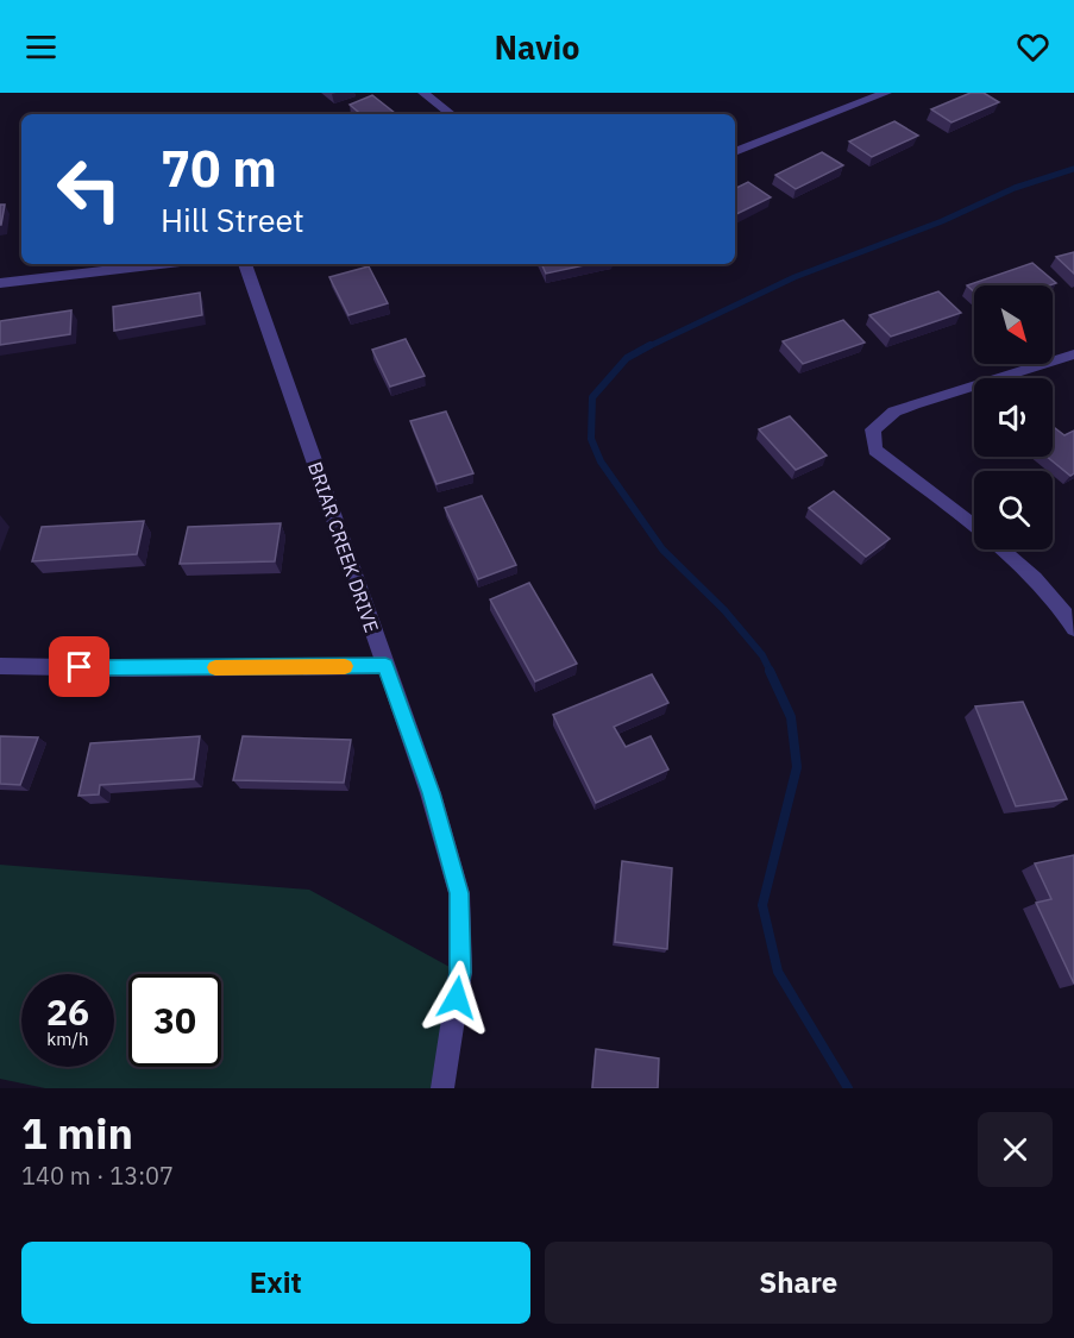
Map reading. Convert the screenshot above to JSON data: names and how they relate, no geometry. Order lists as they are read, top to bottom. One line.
{"streets":{"street":["BRIAR CREEK DRIVE"]},"north":"bottom right","page":{"header":"Navio","turn":["70 m","Hill Street"],"speed":"26 km/h","limit":"30","heading":["1 min","140 m · 13:07"],"buttons":["Exit","Share"]}}
